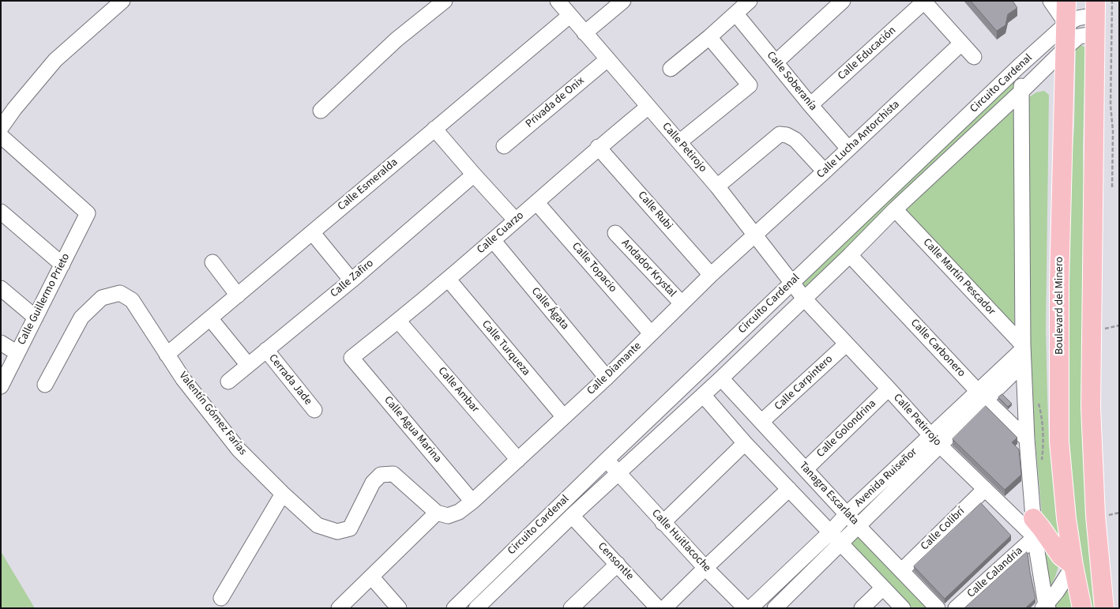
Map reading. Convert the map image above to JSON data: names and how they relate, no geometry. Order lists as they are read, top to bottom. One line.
{"streets":{"main road":["Boulevard del Minero"],"street":["Calle Educación","Calle Soberanía","Circuito Cardenal","Privada de Onix","Calle Lucha Antorchista","Calle Petirojo","Calle Esmeralda","Calle Rubi","Calle Cuarzo","Calle Topacio","Andador Krystal","Calle Martín Pescador","Calle Zafiro","Calle Guillermo Prieto","Calle Ágata","Calle Turqueza","Calle Carbonero","Calle Diamante","Cerrada Jade","Calle Carpintero","Calle Ambar","Valentín Gómez Farías","Calle Petirrojo","Calle Golondrina","Calle Agua Marina","Avenida Ruiseñor","Tanagra Escarlata","Calle Colibrí","Calle Huitlacoche","Censontle","Calle Calandria"]},"crossings":[["Calle Educación","Calle Soberanía"],["Calle Soberanía","Calle Lucha Antorchista"],["Circuito Cardenal","Calle Petirojo"],["Circuito Cardenal","Calle Martín Pescador"],["Circuito Cardenal","Boulevard del Minero"],["Circuito Cardenal","Calle Carbonero"],["Circuito Cardenal","Calle Petirrojo"],["Circuito Cardenal","Tanagra Escarlata"],["Circuito Cardenal","Calle Huitlacoche"],["Circuito Cardenal","Censontle"],["Privada de Onix","Calle Petirojo"],["Calle Lucha Antorchista","Calle Petirojo"],["Calle Lucha Antorchista","Calle Diamante"],["Calle Petirojo","Calle Esmeralda"],["Calle Petirojo","Calle Cuarzo"],["Calle Petirojo","Calle Diamante"],["Calle Petirojo","Calle Petirrojo"],["Calle Esmeralda","Valentín Gómez Farías"],["Calle Rubi","Calle Cuarzo"],["Calle Rubi","Calle Diamante"],["Calle Cuarzo","Calle Topacio"],["Calle Cuarzo","Calle Ágata"],["Calle Cuarzo","Calle Turqueza"],["Calle Cuarzo","Calle Ambar"],["Calle Cuarzo","Calle Agua Marina"],["Calle Topacio","Calle Diamante"],["Andador Krystal","Calle Diamante"],["Calle Martín Pescador","Avenida Ruiseñor"],["Calle Zafiro","Cerrada Jade"],["Calle Ágata","Calle Diamante"],["Calle Turqueza","Calle Diamante"],["Calle Carbonero","Avenida Ruiseñor"],["Calle Diamante","Calle Ambar"],["Calle Diamante","Valentín Gómez Farías"],["Calle Diamante","Calle Agua Marina"],["Calle Carpintero","Calle Petirrojo"],["Calle Carpintero","Tanagra Escarlata"],["Calle Petirrojo","Calle Golondrina"],["Calle Petirrojo","Avenida Ruiseñor"],["Calle Petirrojo","Calle Colibrí"],["Calle Petirrojo","Calle Calandria"],["Calle Golondrina","Tanagra Escarlata"],["Avenida Ruiseñor","Tanagra Escarlata"],["Tanagra Escarlata","Calle Colibrí"]]}
